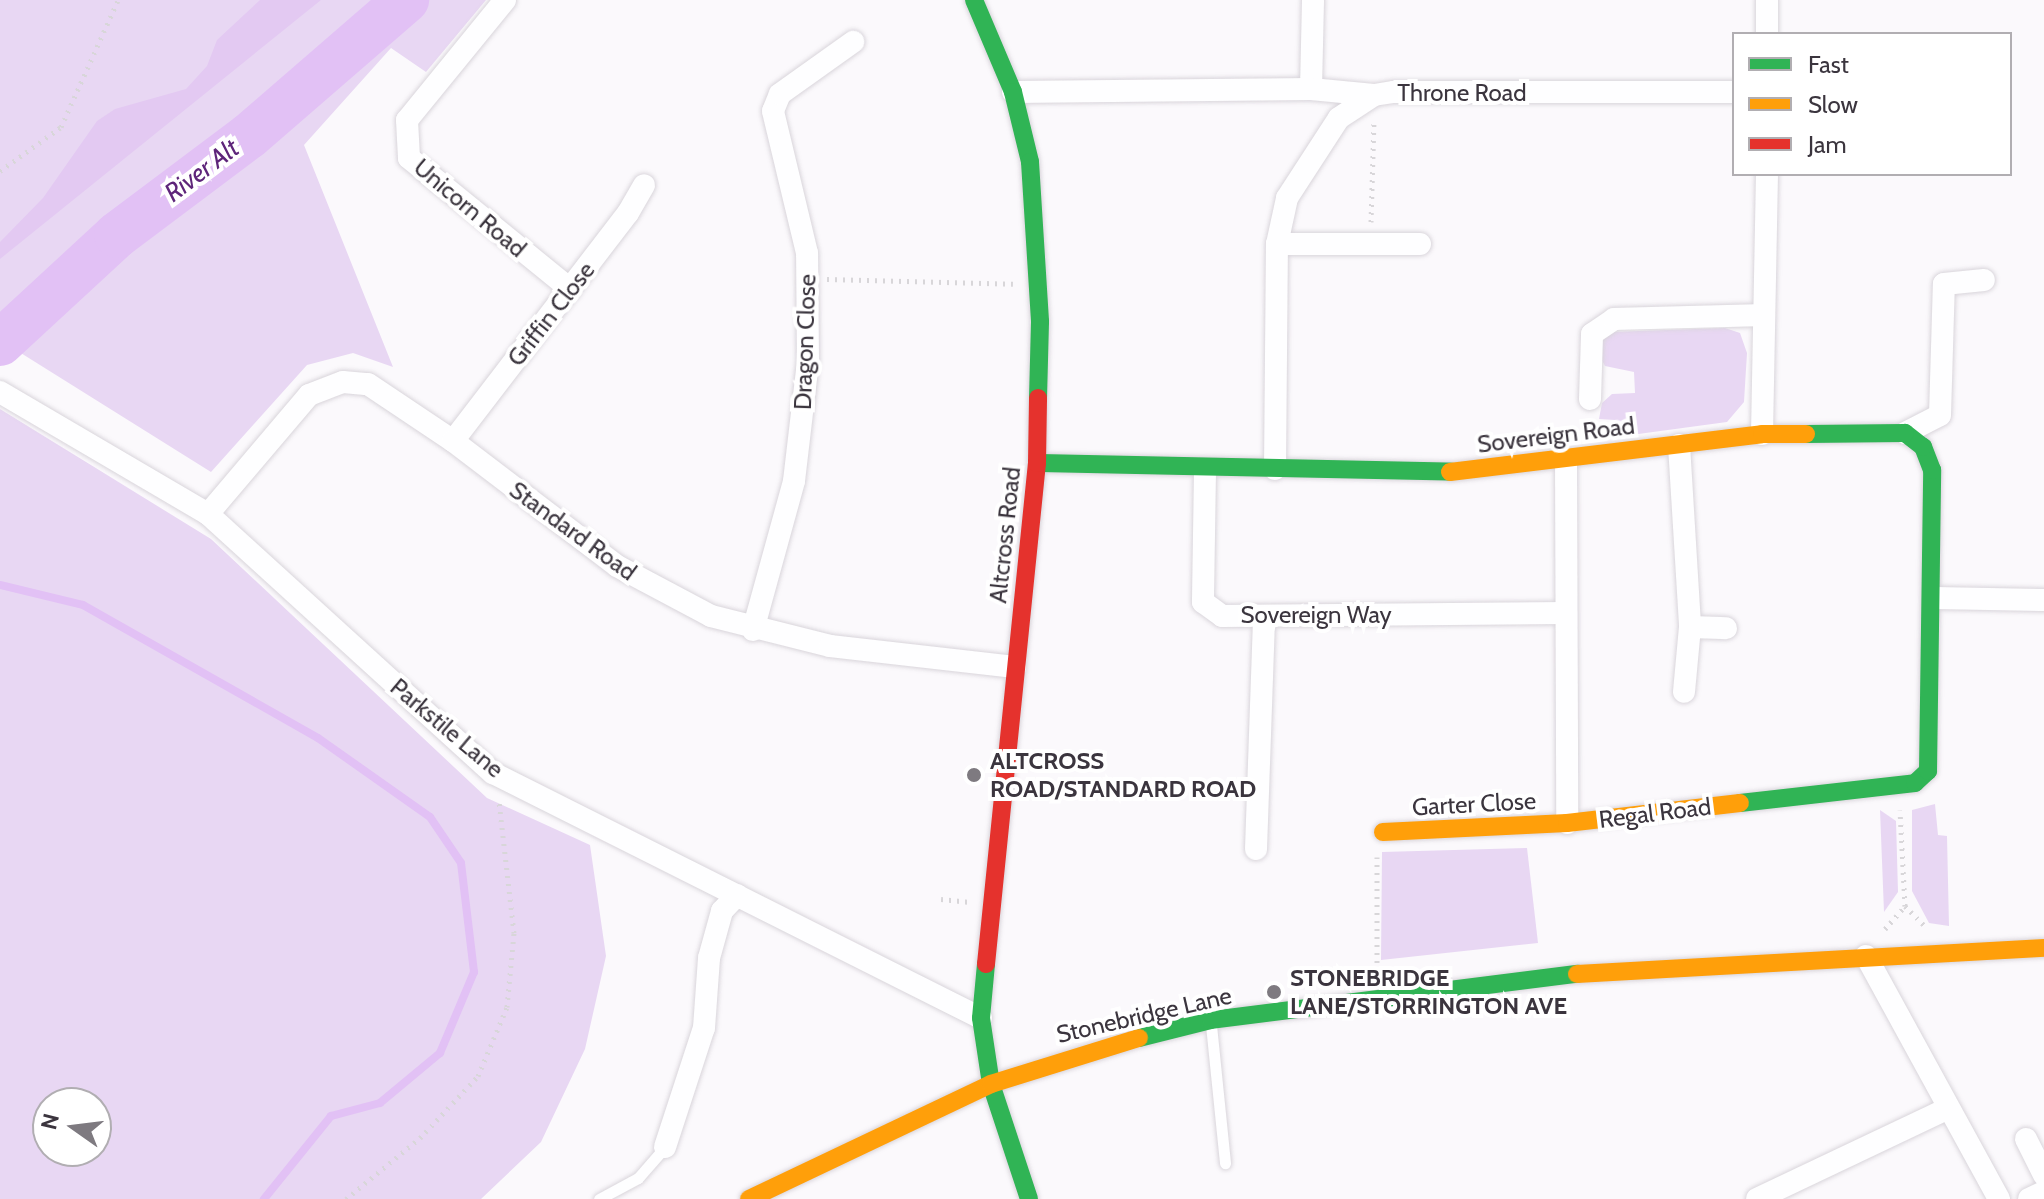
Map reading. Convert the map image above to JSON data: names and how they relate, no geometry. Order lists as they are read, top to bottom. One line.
{"streets":{"street":["Throne Road","Unicorn Road","Griffin Close","Dragon Close","Sovereign Road","Standard Road","Altcross Road","Sovereign Way","Parkstile Lane","Garter Close","Regal Road","Stonebridge Lane"]},"crossings":[["Throne Road","Sovereign Road"],["Unicorn Road","Griffin Close"],["Griffin Close","Standard Road"],["Dragon Close","Standard Road"],["Sovereign Road","Altcross Road"],["Sovereign Road","Sovereign Way"],["Sovereign Road","Regal Road"],["Standard Road","Altcross Road"],["Standard Road","Parkstile Lane"],["Altcross Road","Parkstile Lane"],["Altcross Road","Stonebridge Lane"],["Sovereign Way","Regal Road"],["Garter Close","Regal Road"]],"water":["River Alt"],"places":["ALTCROSS ROAD/STANDARD ROAD","STONEBRIDGE LANE/STORRINGTON AVE"],"legend":["Fast","Slow","Jam"],"north":"left"}
